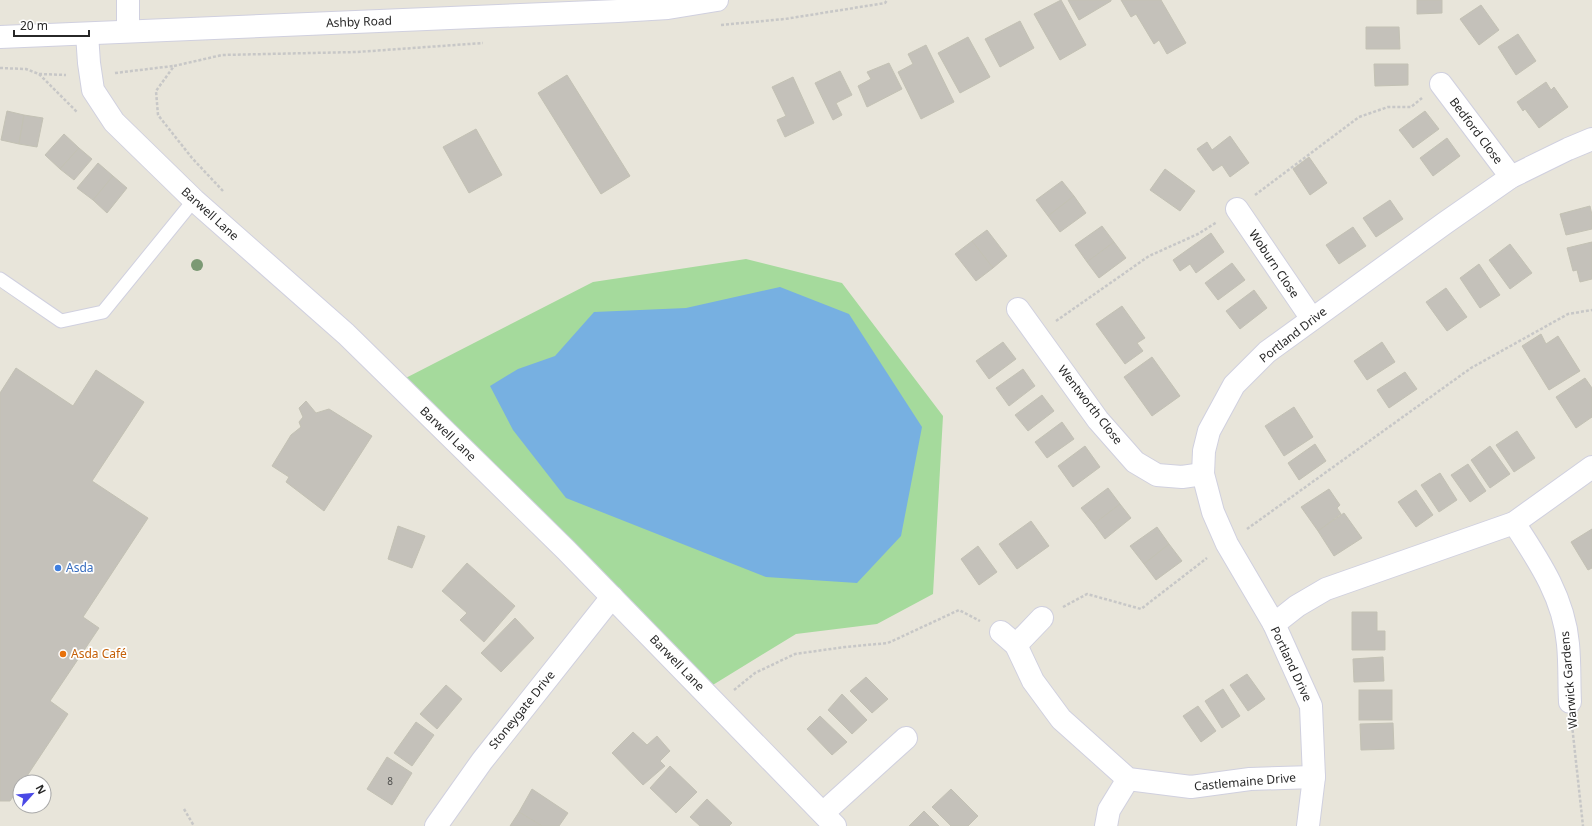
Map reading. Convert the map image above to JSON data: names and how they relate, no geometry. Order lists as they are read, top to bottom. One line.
{"streets":{"street":["Ashby Road","Bedford Close","Barwell Lane","Woburn Close","Portland Drive","Wentworth Close","Warwick Gardens","Stoneygate Drive","Castlemaine Drive"]},"crossings":[["Ashby Road","Barwell Lane"],["Bedford Close","Portland Drive"],["Barwell Lane","Stoneygate Drive"],["Woburn Close","Portland Drive"],["Portland Drive","Wentworth Close"],["Portland Drive","Castlemaine Drive"]],"places":["Asda","Asda Café"],"house_numbers":["8"],"scale_bar":"20 m","north":"top right"}
